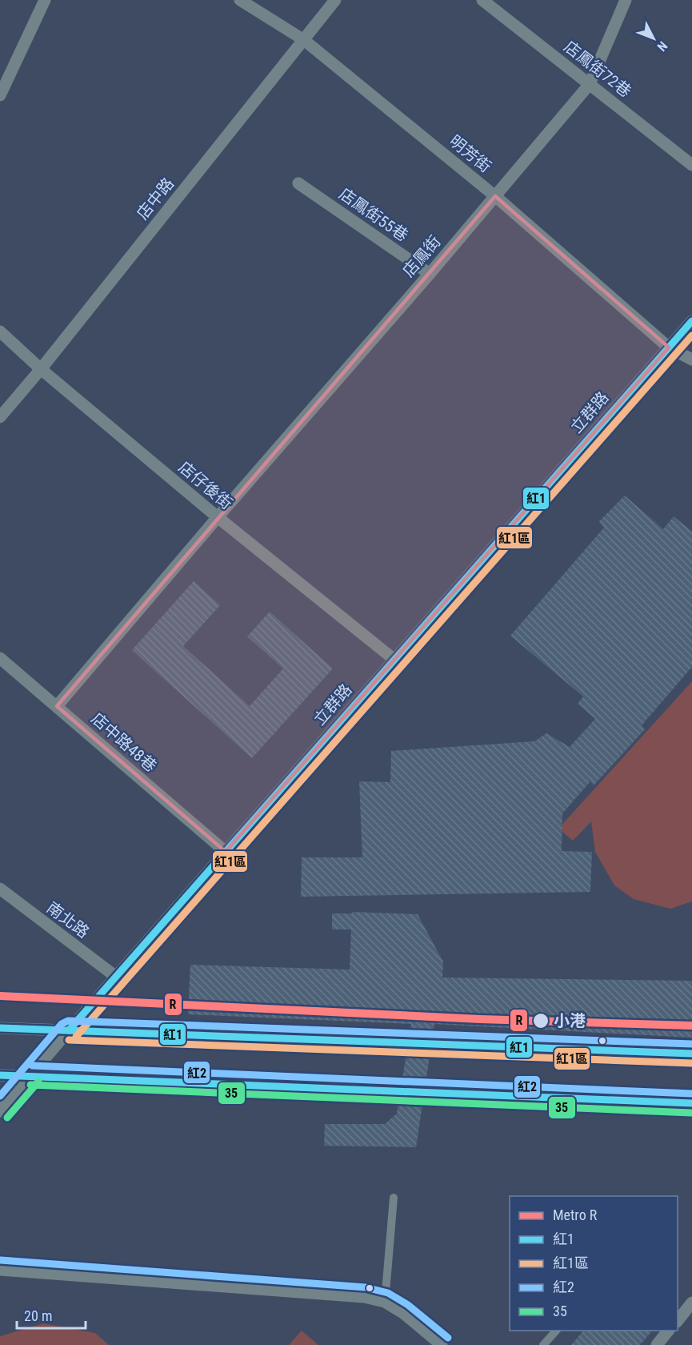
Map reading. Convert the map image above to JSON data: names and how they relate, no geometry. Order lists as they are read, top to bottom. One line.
{"streets":{"street":["店鳳街72巷","明芳街","店中路","店鳳街55巷","店鳳街","立群路","店仔後街","店中路48巷","南北路"]},"crossings":[["店鳳街72巷","店鳳街"],["明芳街","店中路"],["明芳街","店鳳街"],["明芳街","立群路"],["店中路","店仔後街"],["店鳳街55巷","店鳳街"],["店鳳街","店仔後街"],["店鳳街","店中路48巷"],["立群路","店仔後街"],["立群路","店中路48巷"],["立群路","南北路"]],"places":["小港"],"lines":["transit line 紅1","transit line 紅1區","metro line R","transit line 紅2","transit line 35"],"legend":["Metro R","紅1","紅1區","紅2","35"],"scale_bar":"20 m","north":"bottom right"}
